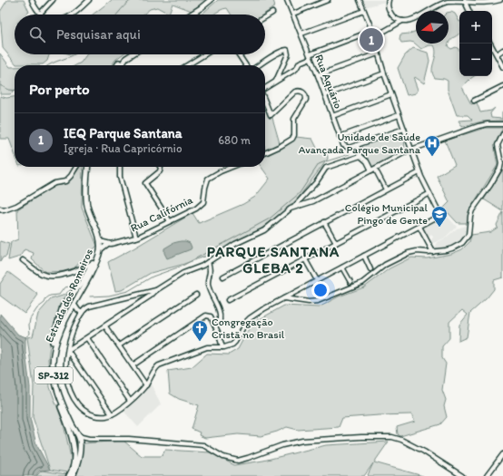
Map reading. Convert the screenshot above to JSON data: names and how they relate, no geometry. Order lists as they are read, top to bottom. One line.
{"streets":{"main road":["Estrada dos Romeiros","SP-312"],"street":["Rua Aquário","Rua Califórnia"]},"crossings":[["Rua Califórnia","Estrada dos Romeiros"]],"districts":["PARQUE SANTANA GLEBA 2"],"places":{"hospital":["Unidade de Saúde Avançada Parque Santana"],"school or university":["Colégio Municipal Pingo de Gente"],"church":["Congregação Cristã no Brasil"]},"north":"left","page":{"map_buttons":["+","−"],"search":"Pesquisar aqui","pins":"1","heading":"Por perto","list":[{"mark":"1","name":"IEQ Parque Santana","note":"Igreja · Rua Capricórnio","value":"680 m"}]}}
